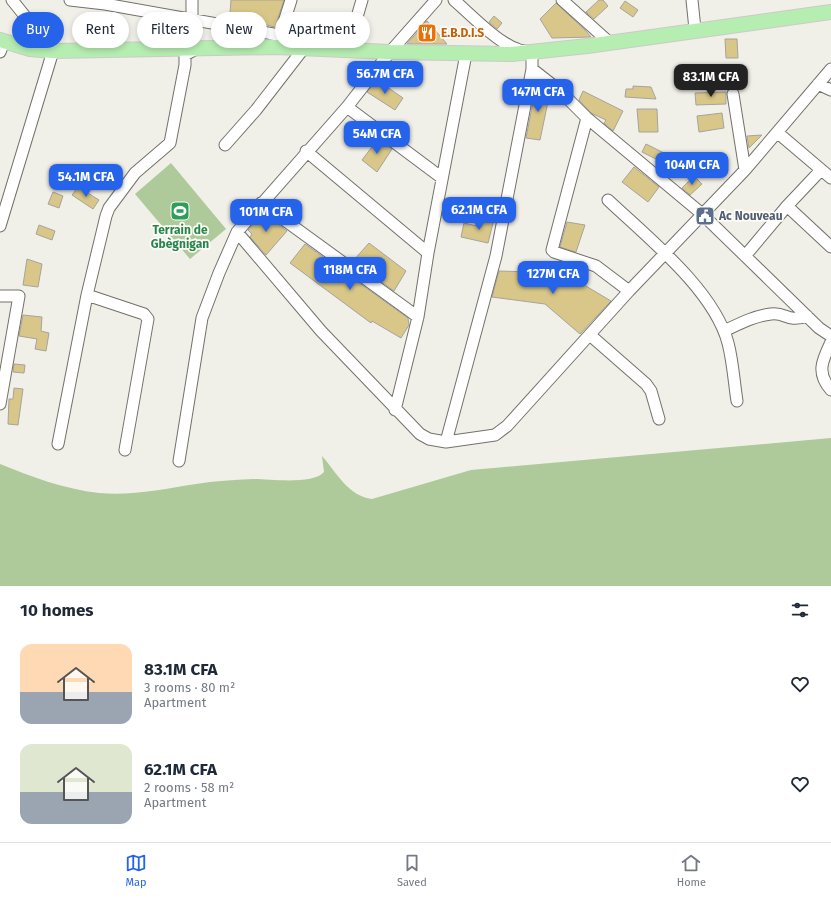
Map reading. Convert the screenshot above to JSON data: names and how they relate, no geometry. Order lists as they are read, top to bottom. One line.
{"places":{"restaurant":["E.B.D.I.S"],"sports":["Terrain de Gbègnigan"],"public building":["Ac Nouveau"]},"page":{"chip":["Buy","Rent","Filters","New","Apartment"],"price":["56.7M CFA","83.1M CFA","147M CFA","54M CFA","104M CFA","54.1M CFA","62.1M CFA","101M CFA","118M CFA","127M CFA"],"heading":"10 homes","list":[{"name":"83.1M CFA","note":"3 rooms · 80 m² · Apartment"},{"name":"62.1M CFA","note":"2 rooms · 58 m² · Apartment"}],"tabs":["Map","Saved","Home"]}}
